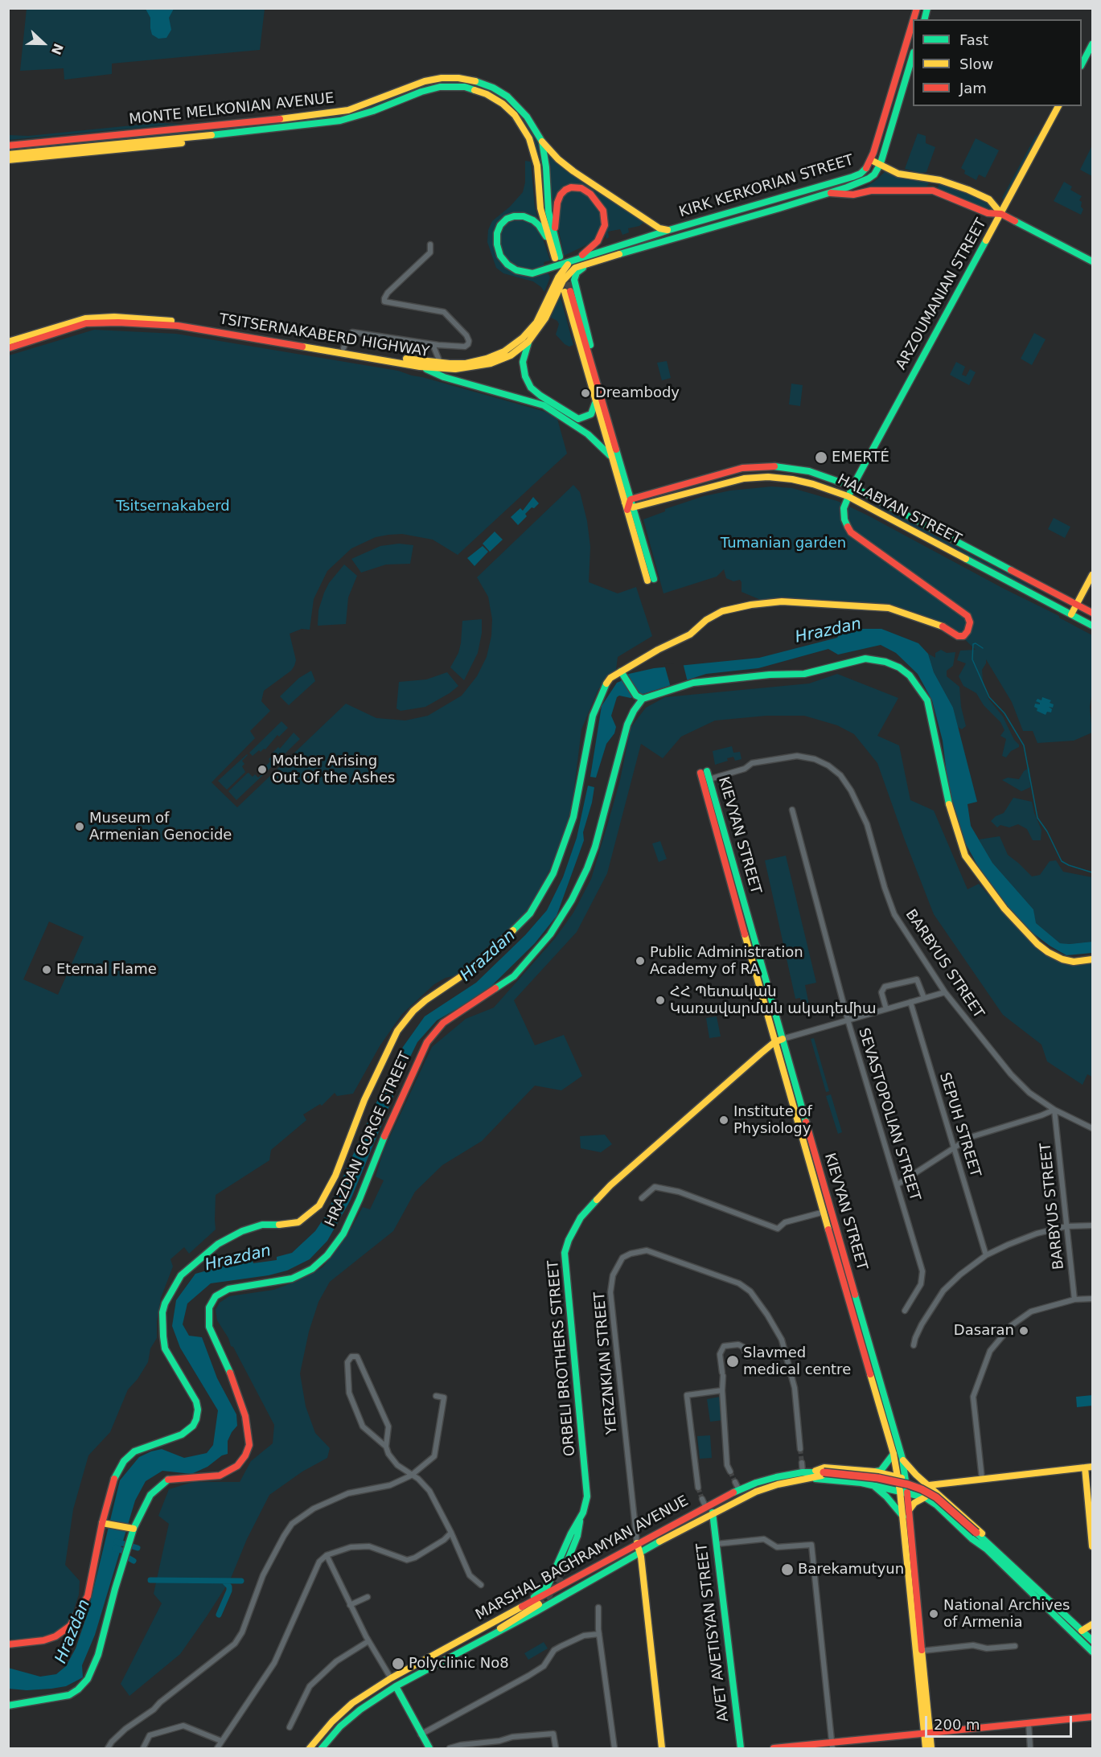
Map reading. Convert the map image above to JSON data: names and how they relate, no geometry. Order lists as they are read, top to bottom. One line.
{"streets":{"main road":["MONTE MELKONIAN AVENUE","KIRK KERKORIAN STREET","ARZOUMANIAN STREET","TSITSERNAKABERD HIGHWAY","HALABYAN STREET","KIEVYAN STREET","HRAZDAN GORGE STREET","ORBELI BROTHERS STREET","MARSHAL BAGHRAMYAN AVENUE","AVET AVETISYAN STREET"],"street":["BARBYUS STREET","SEVASTOPOLIAN STREET","SEPUH STREET","YERZNKIAN STREET"]},"crossings":[["MONTE MELKONIAN AVENUE","KIRK KERKORIAN STREET"],["KIRK KERKORIAN STREET","TSITSERNAKABERD HIGHWAY"],["ARZOUMANIAN STREET","HALABYAN STREET"],["KIEVYAN STREET","BARBYUS STREET"],["KIEVYAN STREET","ORBELI BROTHERS STREET"],["KIEVYAN STREET","MARSHAL BAGHRAMYAN AVENUE"],["ORBELI BROTHERS STREET","MARSHAL BAGHRAMYAN AVENUE"],["YERZNKIAN STREET","MARSHAL BAGHRAMYAN AVENUE"],["MARSHAL BAGHRAMYAN AVENUE","AVET AVETISYAN STREET"]],"water":["Hrazdan"],"parks":["Tsitsernakaberd","Tumanian garden"],"places":["Dreambody","EMERTÉ","Mother Arising Out Of the Ashes","Museum of Armenian Genocide","Public Administration Academy of RA","Eternal Flame","ՀՀ Պետական Կառավարման ակադեմիա","Institute of Physiology","Dasaran","Slavmed medical centre","Barekamutyun","National Archives of Armenia","Polyclinic No8"],"legend":["Fast","Slow","Jam"],"scale_bar":"200 m","north":"right"}
